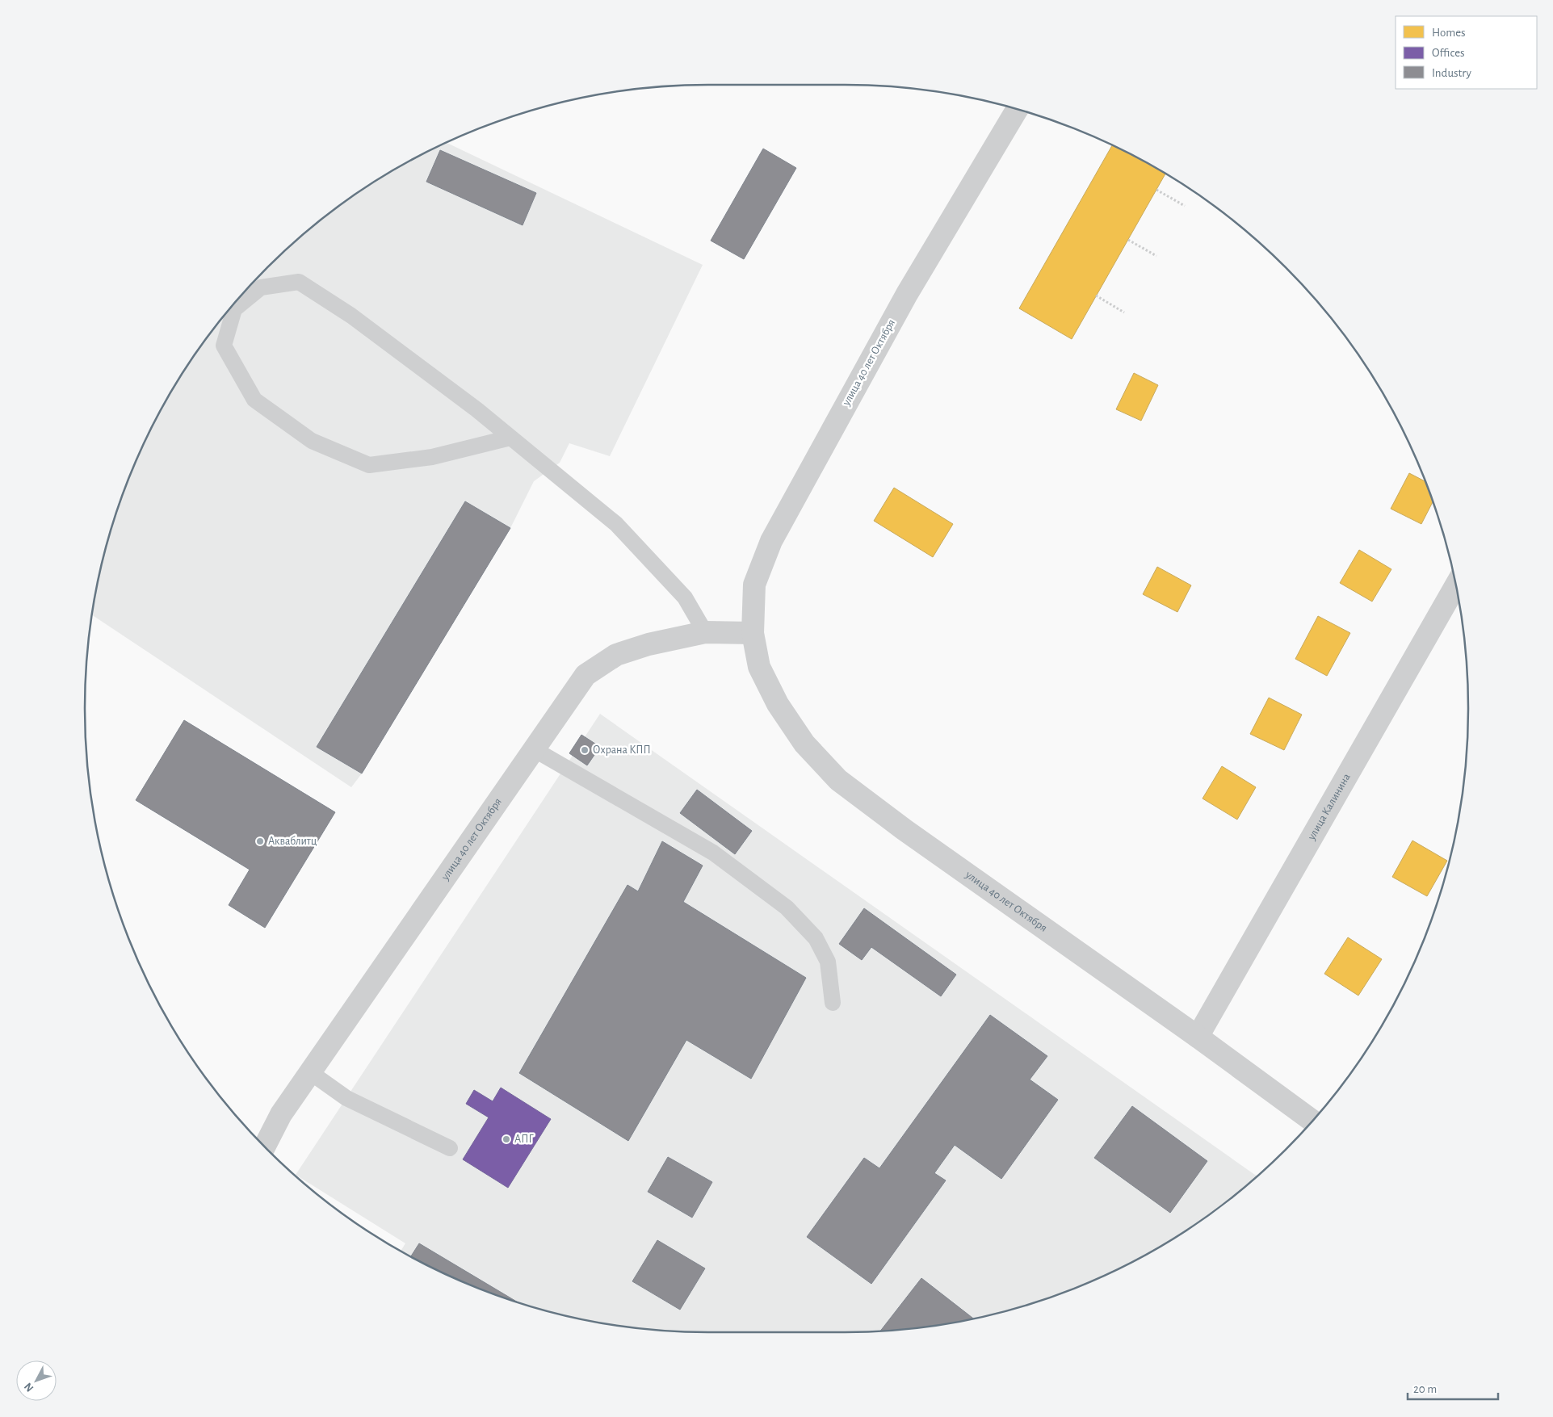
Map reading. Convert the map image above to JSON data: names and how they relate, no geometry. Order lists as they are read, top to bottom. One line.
{"streets":{"street":["улица 40 лет Октября","улица Калинина"]},"crossings":[["улица 40 лет Октября","улица Калинина"]],"places":["Охрана КПП","Акваблитц","АПГ"],"legend":["Homes","Offices","Industry"],"scale_bar":"20 m","north":"bottom left"}
